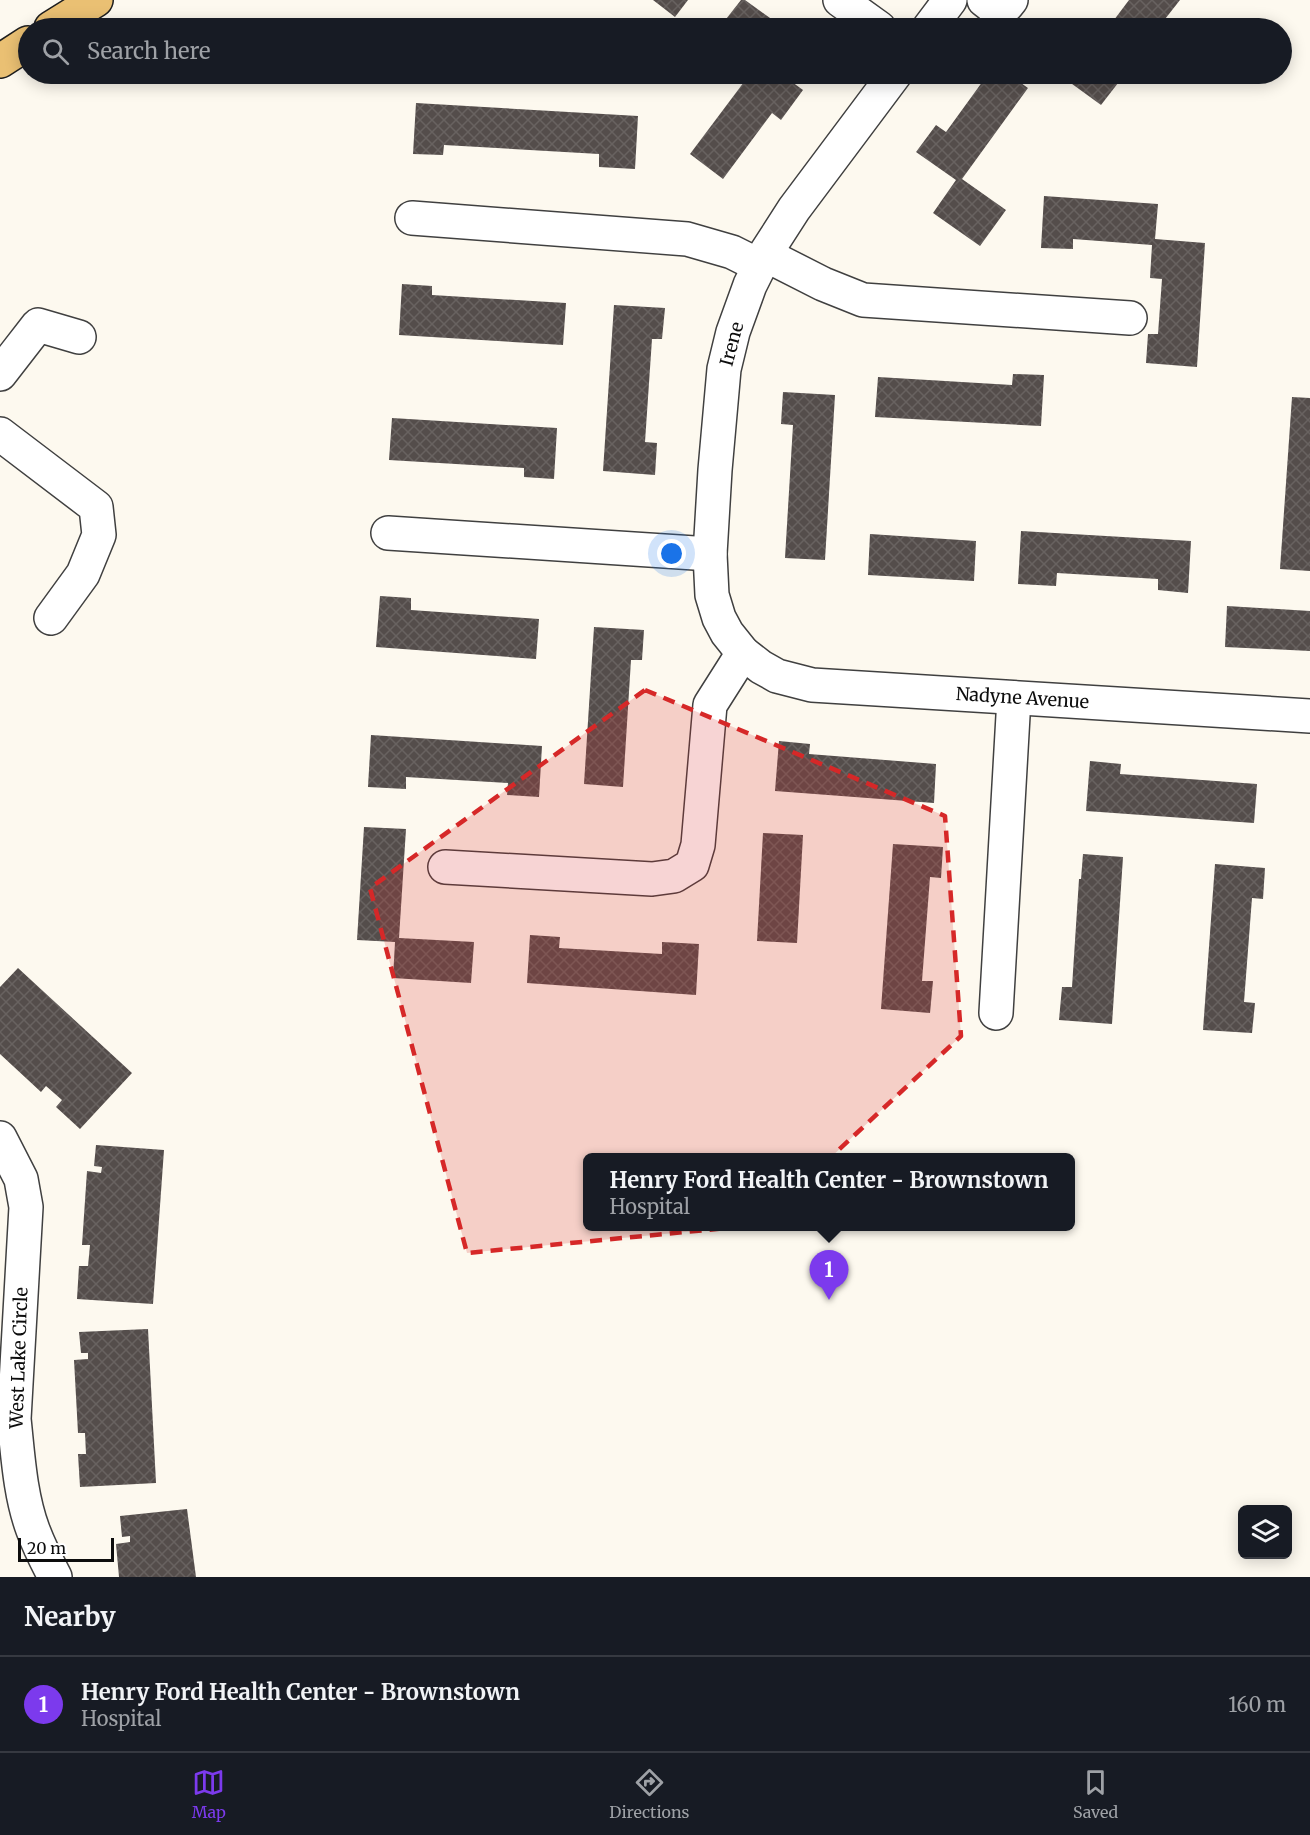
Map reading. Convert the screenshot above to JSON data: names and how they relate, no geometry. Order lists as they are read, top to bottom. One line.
{"streets":{"street":["Irene","Nadyne Avenue","West Lake Circle"]},"crossings":[["Irene","Nadyne Avenue"]],"scale_bar":"20 m","page":{"search":"Search here","popup":["Henry Ford Health Center - Brownstown","Hospital"],"pins":"1","scale":"20 m","heading":"Nearby","list":[{"mark":"1","name":"Henry Ford Health Center - Brownstown","note":"Hospital","value":"160 m"}],"nav":["Map","Directions","Saved"]}}
